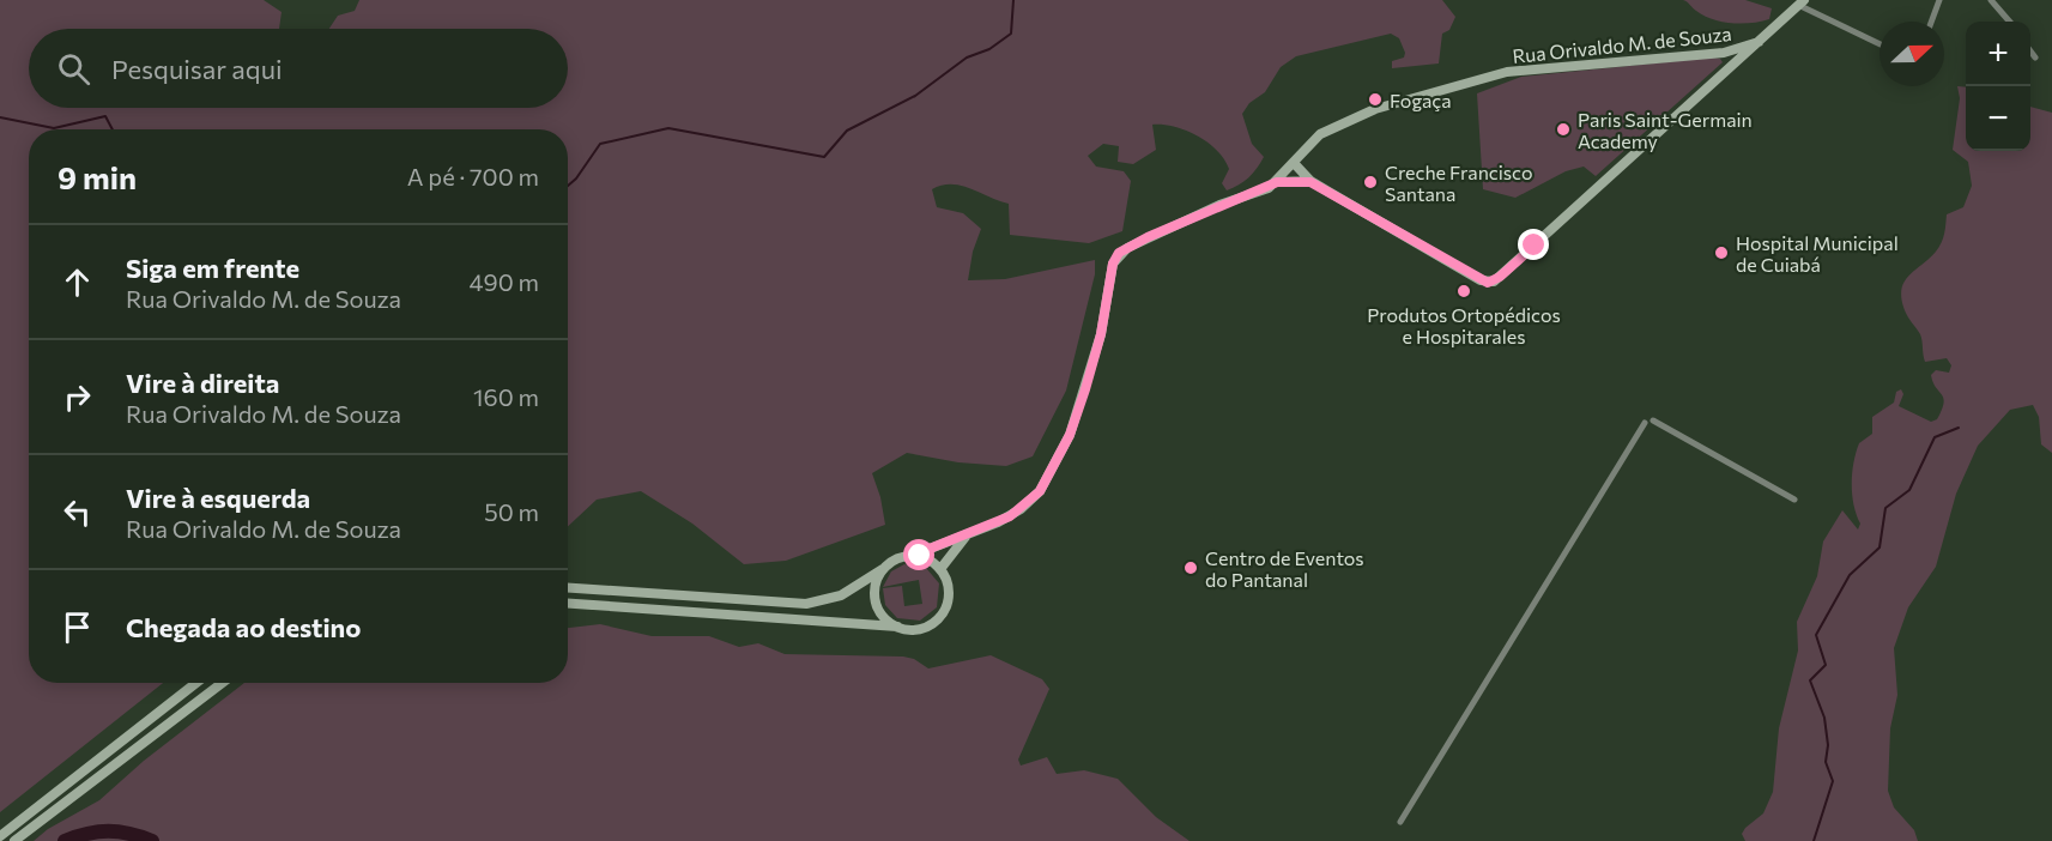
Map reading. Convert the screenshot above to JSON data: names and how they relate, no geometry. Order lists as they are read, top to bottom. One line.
{"streets":{"main road":["Rua Orivaldo M. de Souza"]},"places":["Fogaça","Paris Saint-Germain Academy","Creche Francisco Santana","Hospital Municipal de Cuiabá","Produtos Ortopédicos e Hospitarales","Centro de Eventos do Pantanal"],"north":"right","page":{"map_buttons":["+","−"],"search":"Pesquisar aqui","heading":["9 min","A pé · 700 m"],"list":[["Siga em frente","Rua Orivaldo M. de Souza","490 m"],["Vire à direita","Rua Orivaldo M. de Souza","160 m"],["Vire à esquerda","Rua Orivaldo M. de Souza","50 m"],"Chegada ao destino"]}}
